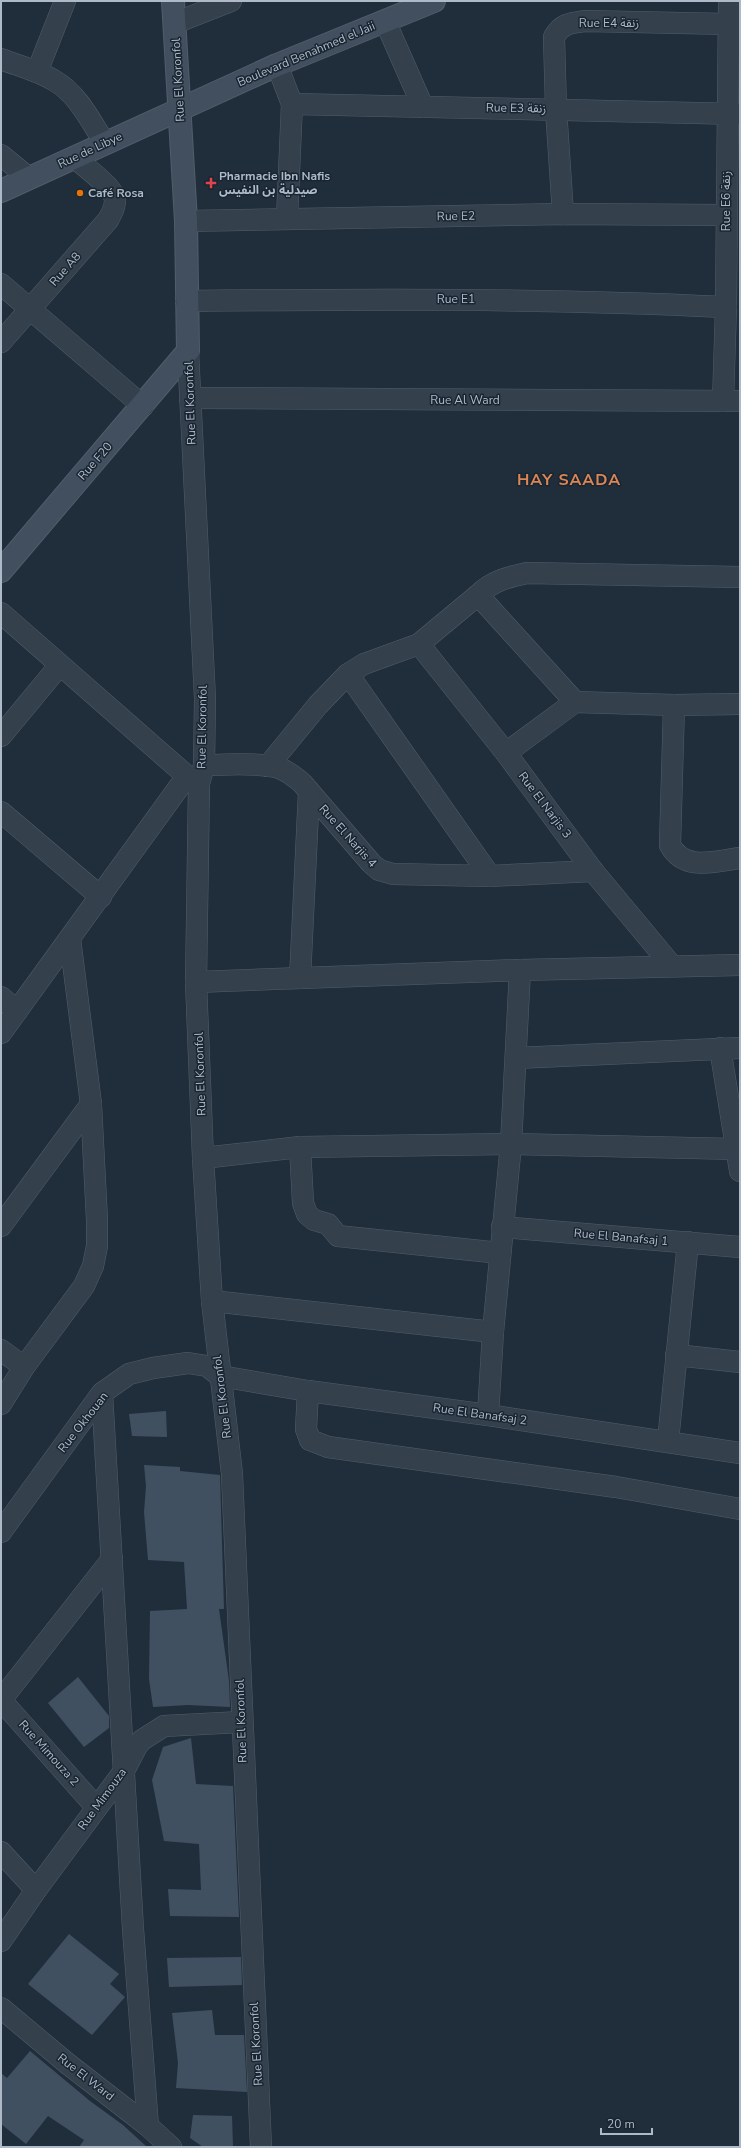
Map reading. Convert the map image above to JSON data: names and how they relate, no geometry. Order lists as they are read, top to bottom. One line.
{"streets":{"street":["Rue E4 زنقة","Boulevard Benahmed el Jaii","Rue El Koronfol","Rue E3 زنقة","Rue de Libye","Rue E6 زنقة","Rue E2","Rue A8","Rue E1","Rue Al Ward","Rue F20","Rue El Narjis 3","Rue El Narjis 4","Rue El Banafsaj 1","Rue El Banafsaj 2","Rue Okhouan","Rue Mimouza 2","Rue Mimouza","Rue El Ward"]},"crossings":[["Rue E4 زنقة","Rue E3 زنقة"],["Rue E4 زنقة","Rue E6 زنقة"],["Rue E4 زنقة","Rue E2"],["Boulevard Benahmed el Jaii","Rue El Koronfol"],["Boulevard Benahmed el Jaii","Rue de Libye"],["Rue El Koronfol","Rue de Libye"],["Rue El Koronfol","Rue E2"],["Rue El Koronfol","Rue E1"],["Rue El Koronfol","Rue Al Ward"],["Rue El Koronfol","Rue F20"],["Rue El Koronfol","Rue El Banafsaj 2"],["Rue El Koronfol","Rue Okhouan"],["Rue El Koronfol","Rue Mimouza"],["Rue E3 زنقة","Rue E6 زنقة"],["Rue de Libye","Rue A8"],["Rue E6 زنقة","Rue E2"],["Rue E6 زنقة","Rue E1"],["Rue E6 زنقة","Rue Al Ward"],["Rue El Narjis 3","Rue El Narjis 4"],["Rue El Banafsaj 2","Rue Okhouan"],["Rue Mimouza 2","Rue Mimouza"]],"districts":["HAY SAADA"],"places":{"health":["Pharmacie Ibn Nafis صيدلية بن النفيس"],"other":["Café Rosa"]},"scale_bar":"20 m"}
